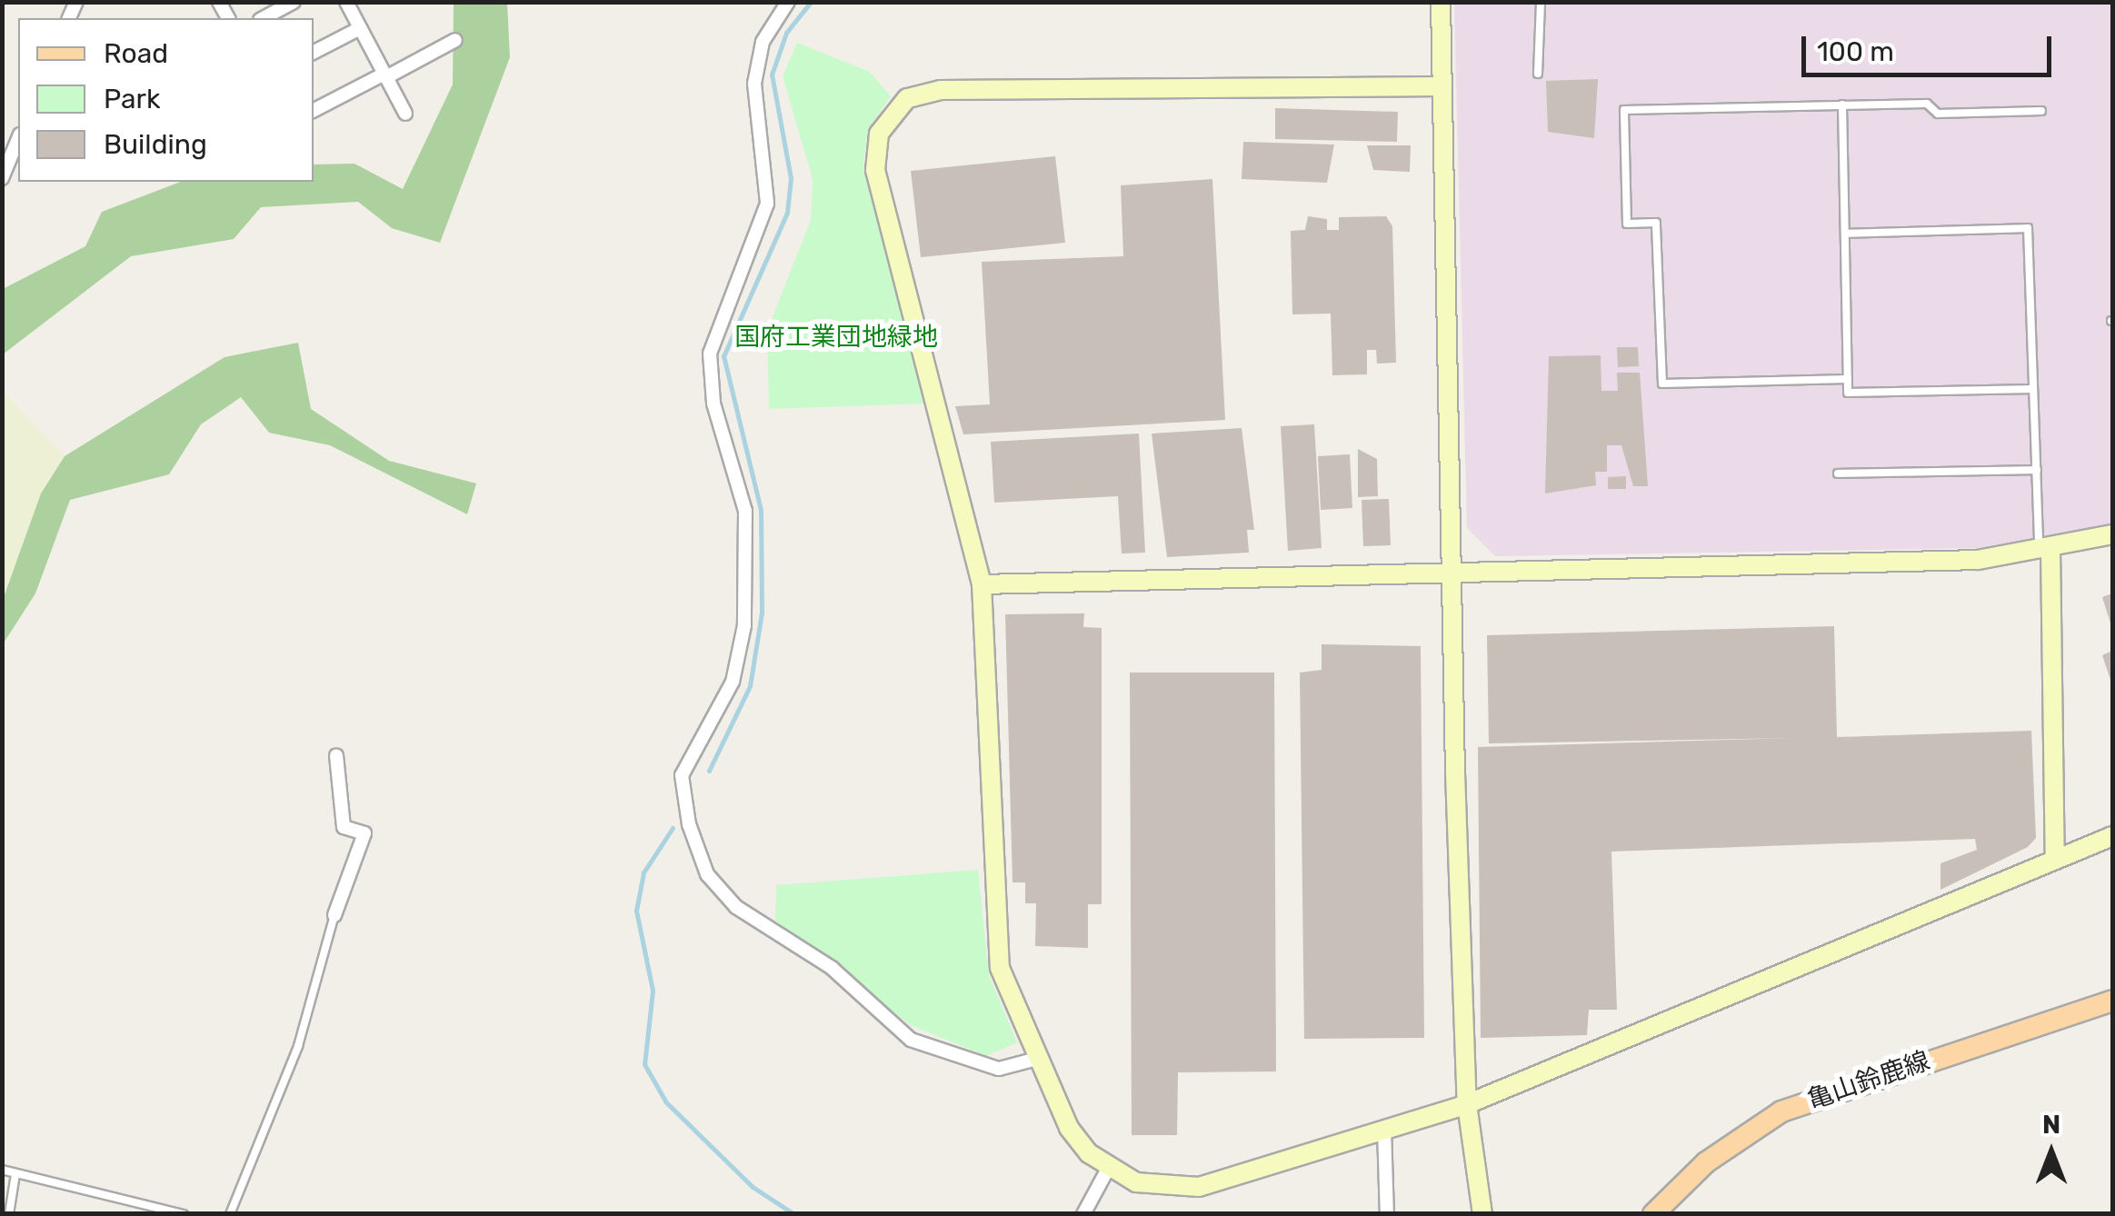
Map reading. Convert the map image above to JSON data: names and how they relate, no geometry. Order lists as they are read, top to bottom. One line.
{"streets":{"main road":["亀山鈴鹿線"]},"parks":["国府工業団地緑地"],"legend":["Road","Park","Building"],"scale_bar":"100 m","north":"top"}
